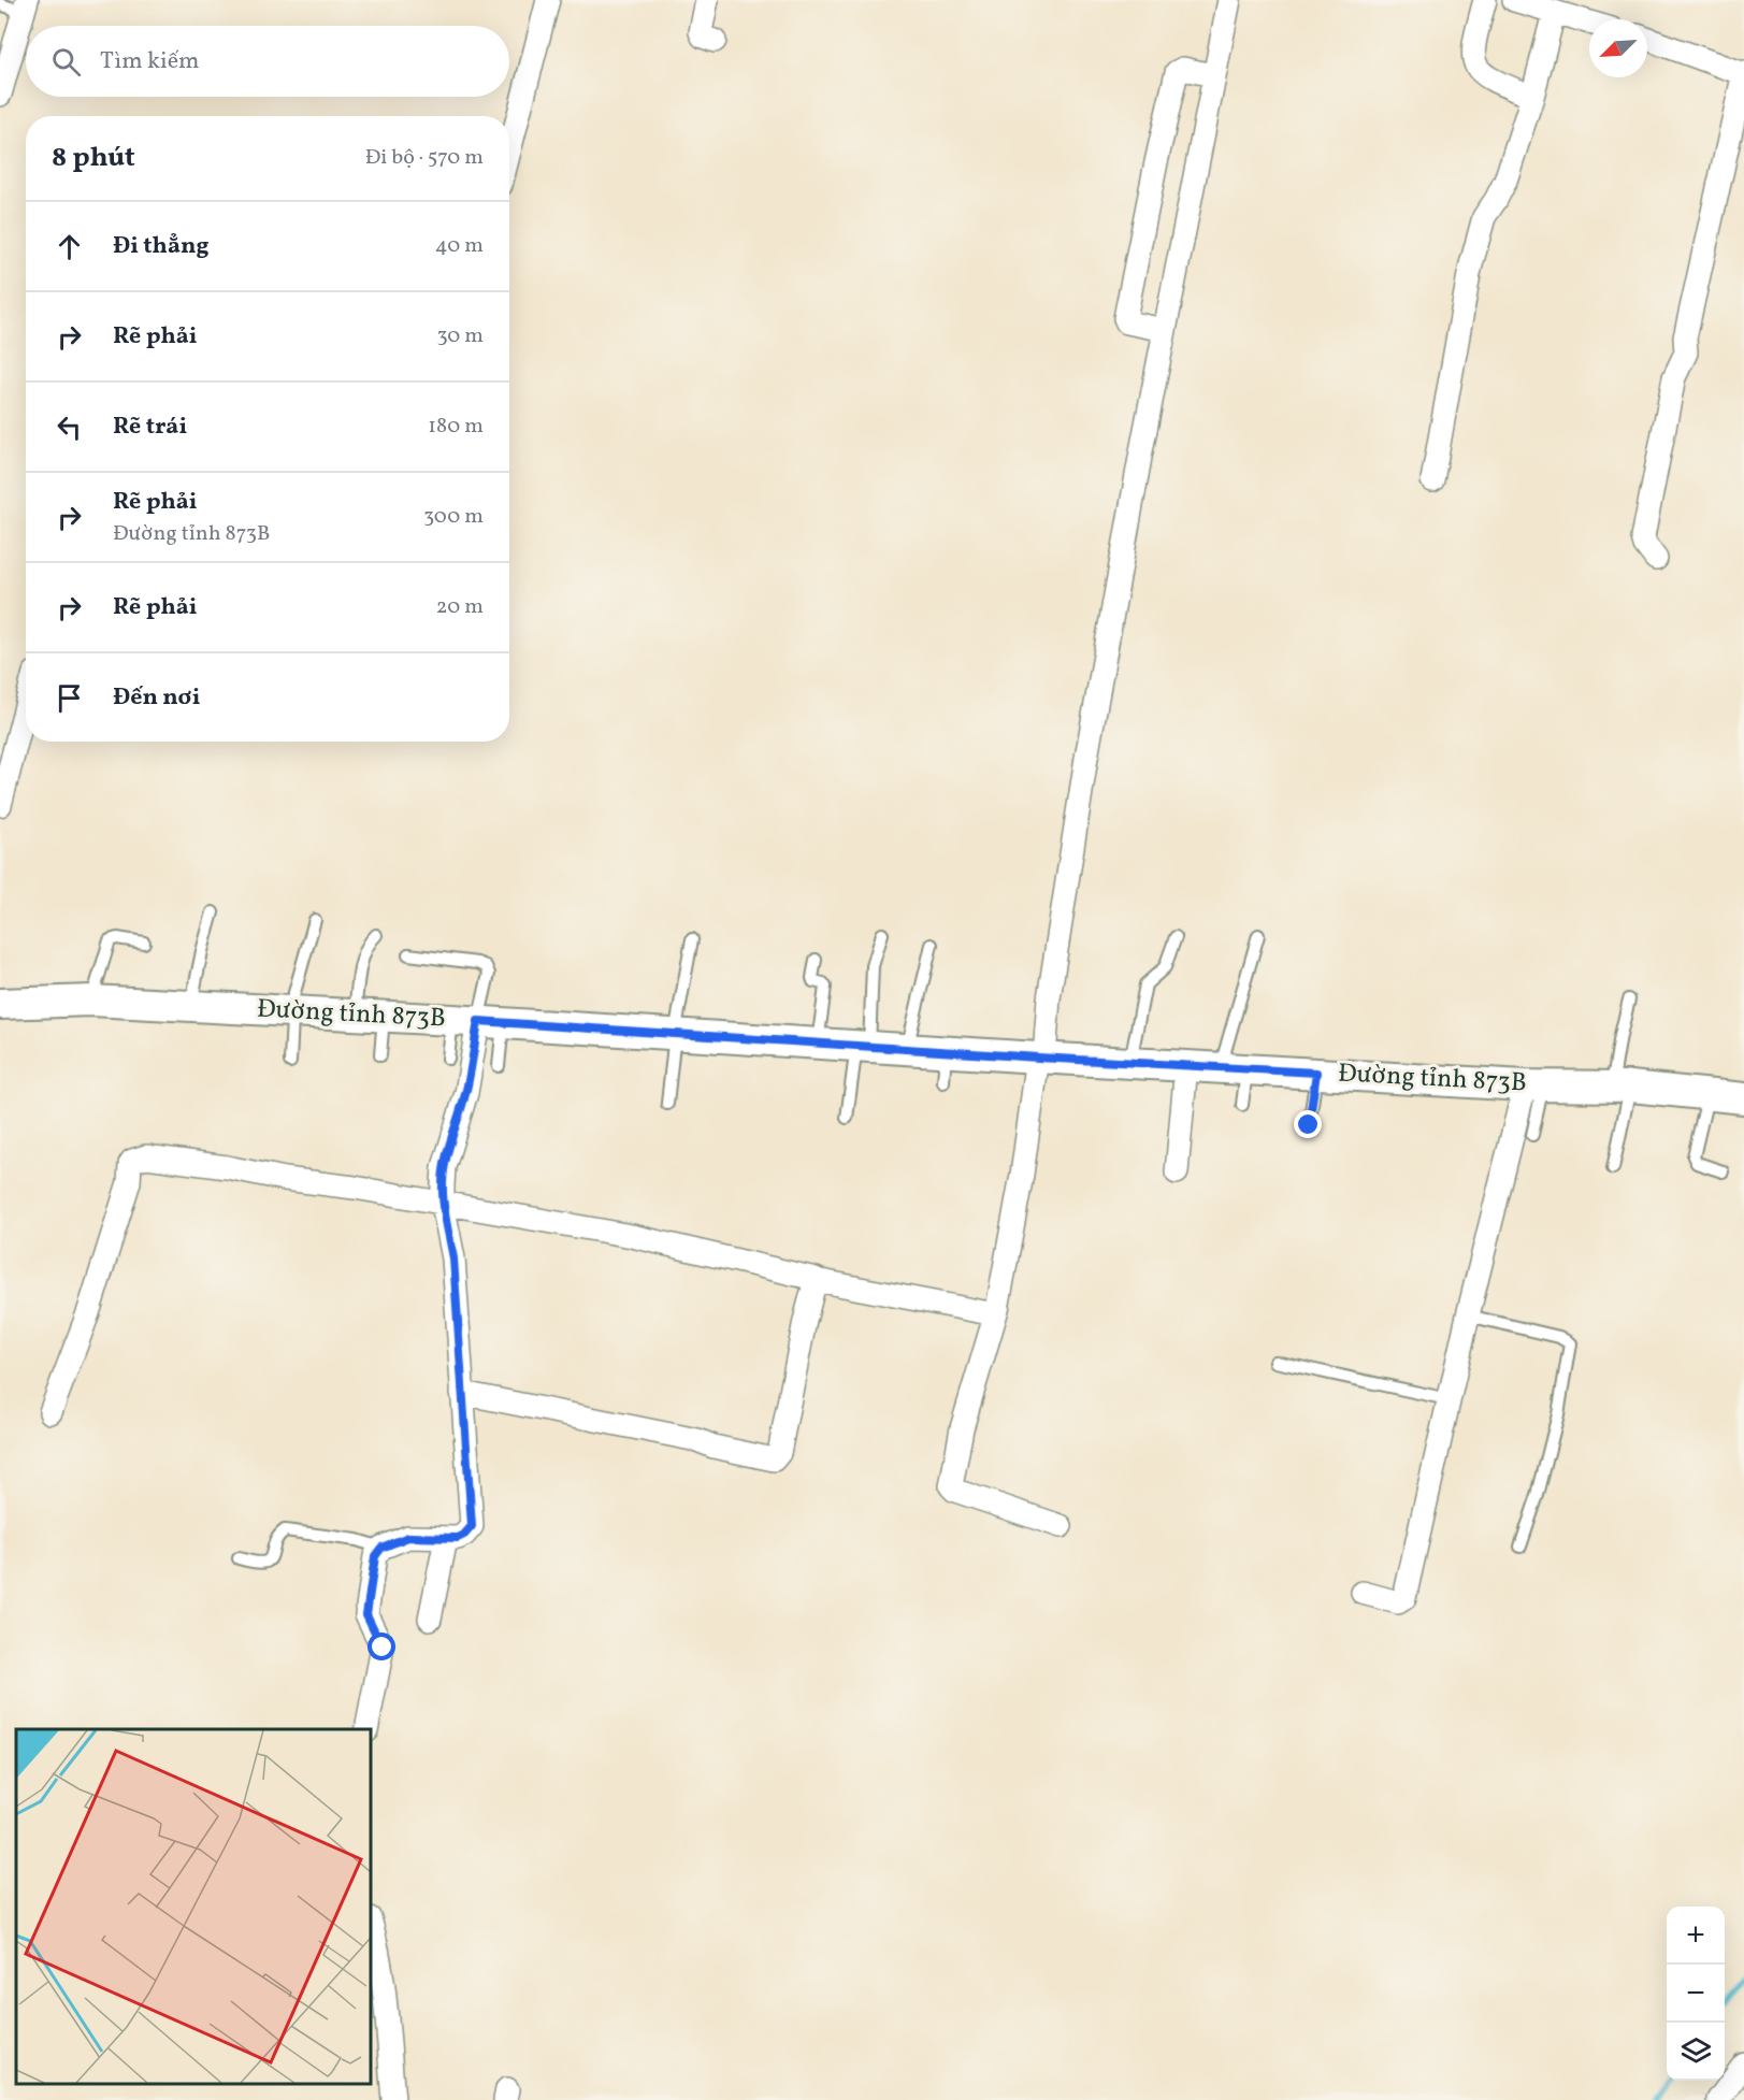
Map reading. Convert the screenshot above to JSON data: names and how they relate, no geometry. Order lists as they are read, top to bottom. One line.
{"streets":{"main road":["Đường tỉnh 873B"]},"north":"bottom left","page":{"search":"Tìm kiếm","heading":["8 phút","Đi bộ · 570 m"],"list":[["Đi thẳng","40 m"],["Rẽ phải","30 m"],["Rẽ trái","180 m"],["Rẽ phải","Đường tỉnh 873B","300 m"],["Rẽ phải","20 m"],"Đến nơi"],"map_buttons":["+","−"]}}
